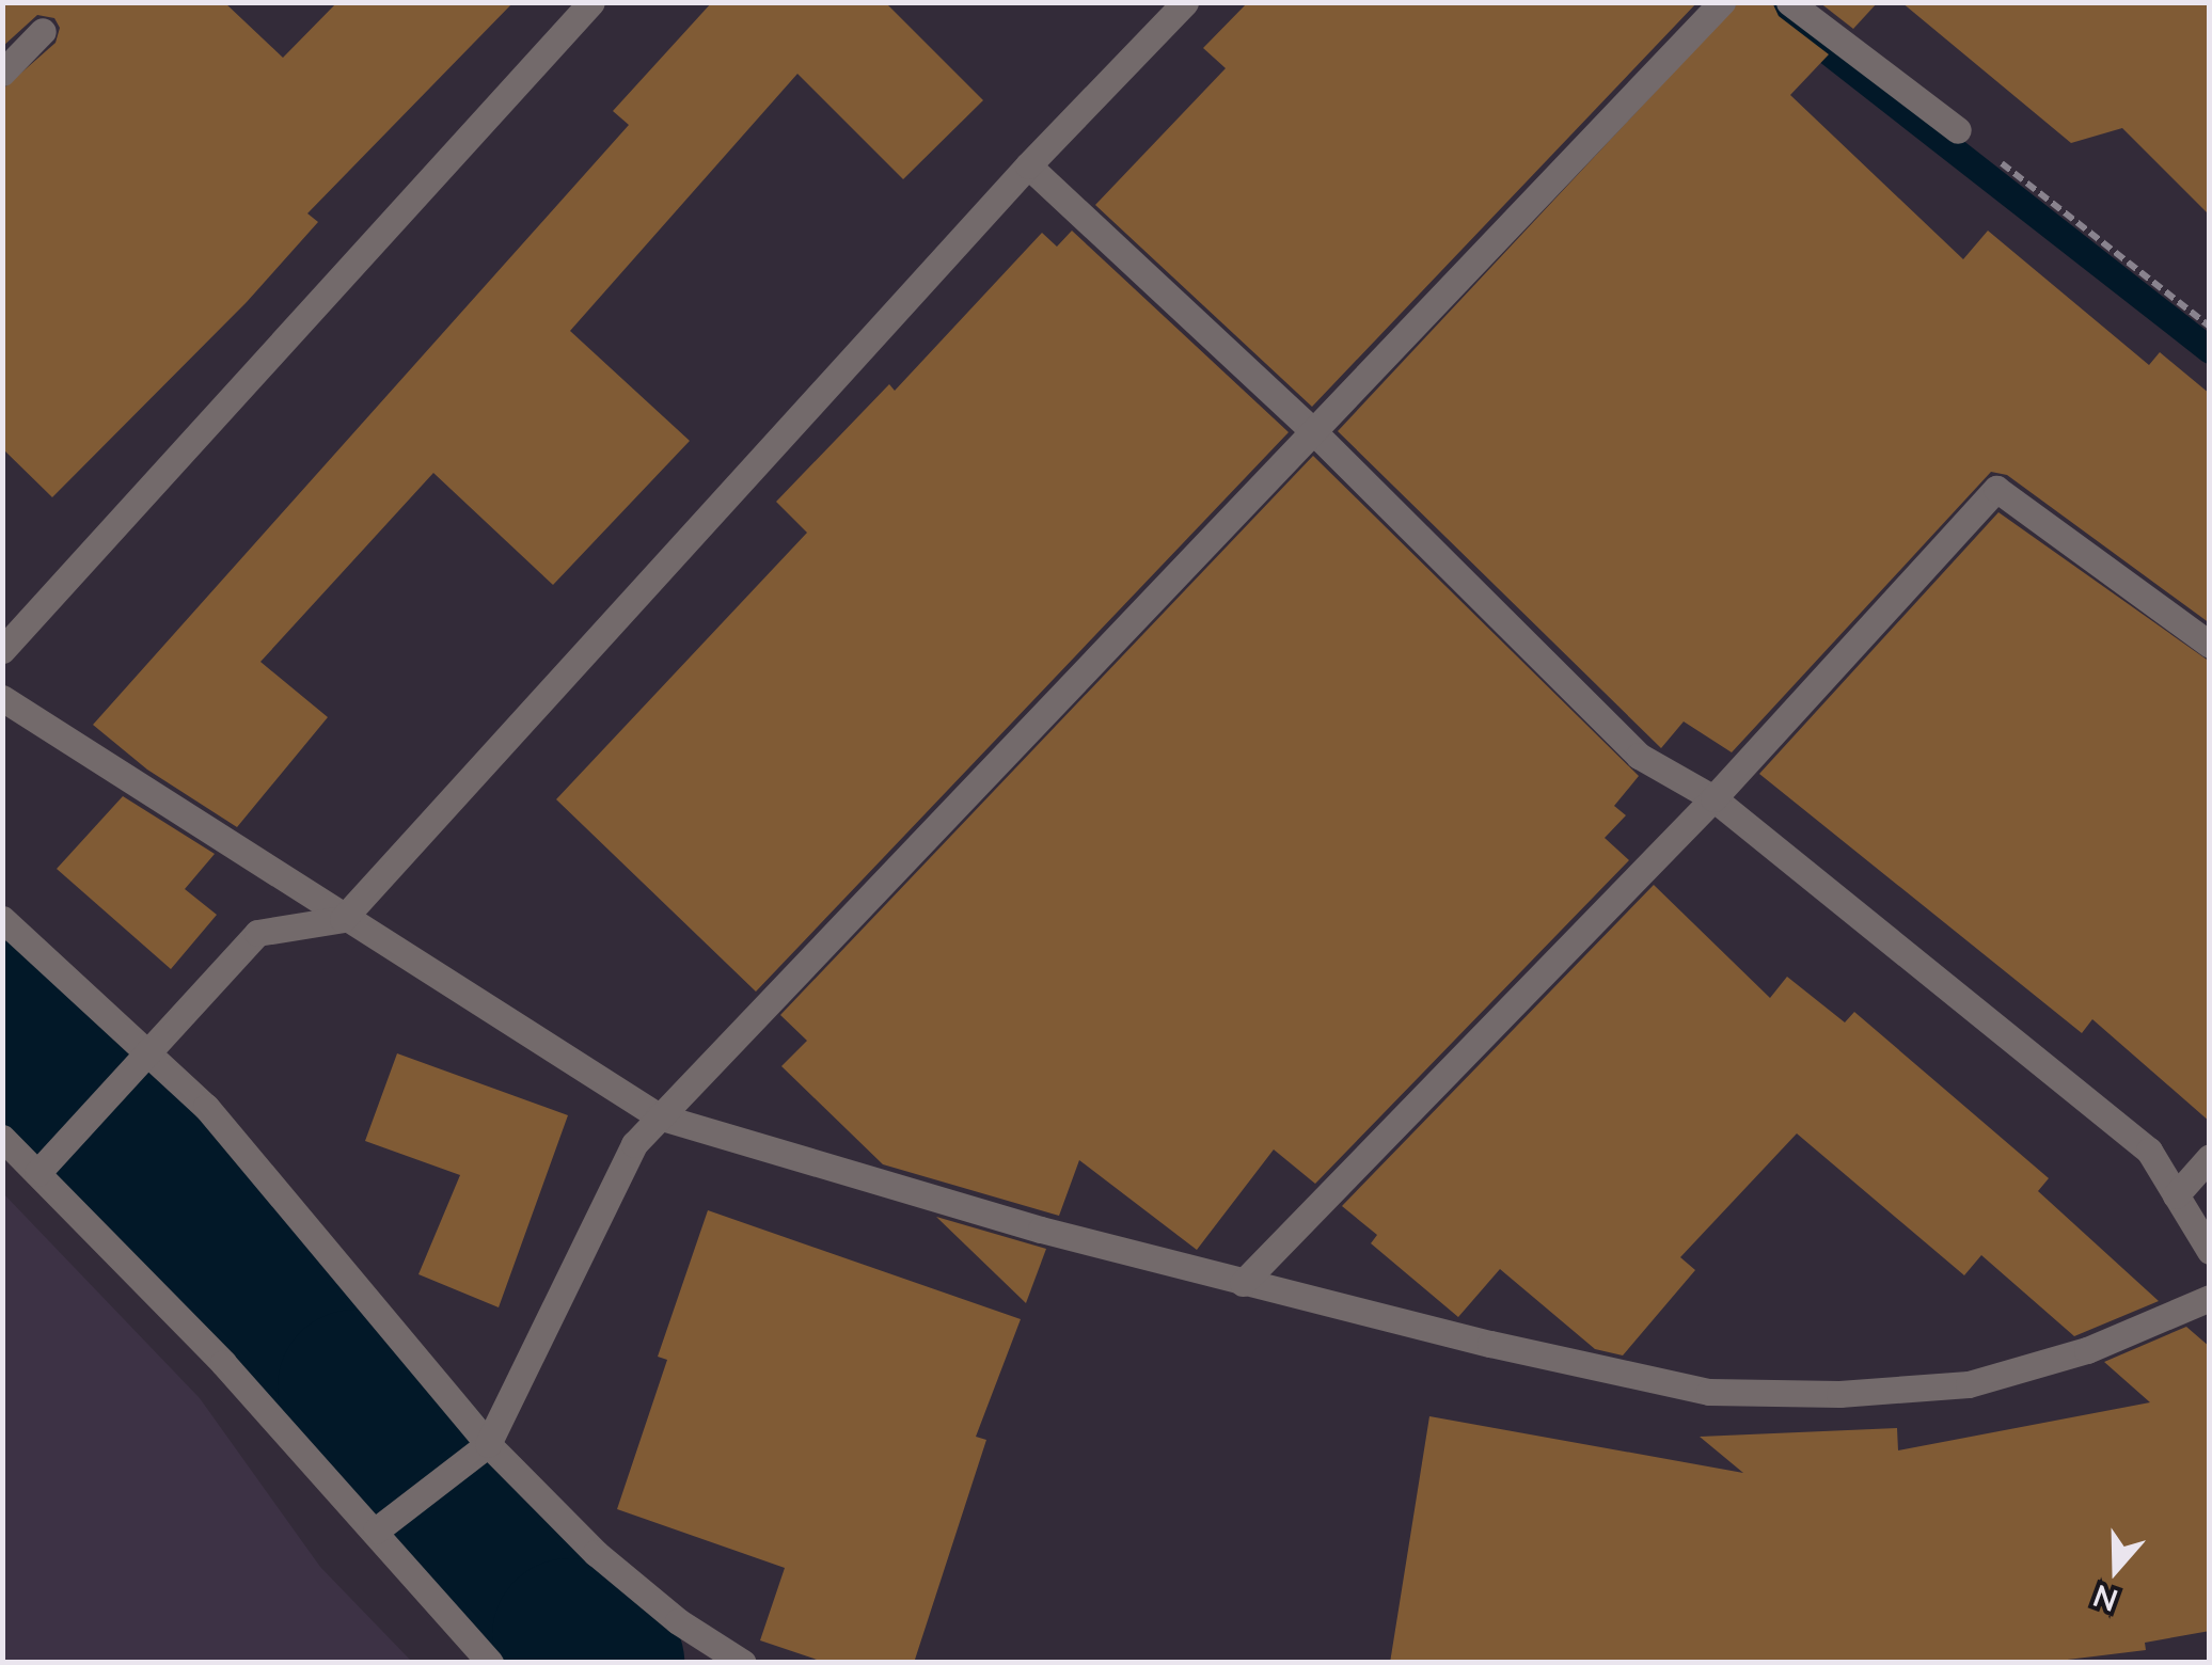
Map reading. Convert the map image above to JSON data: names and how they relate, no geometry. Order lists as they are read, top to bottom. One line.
{"north":"bottom"}
